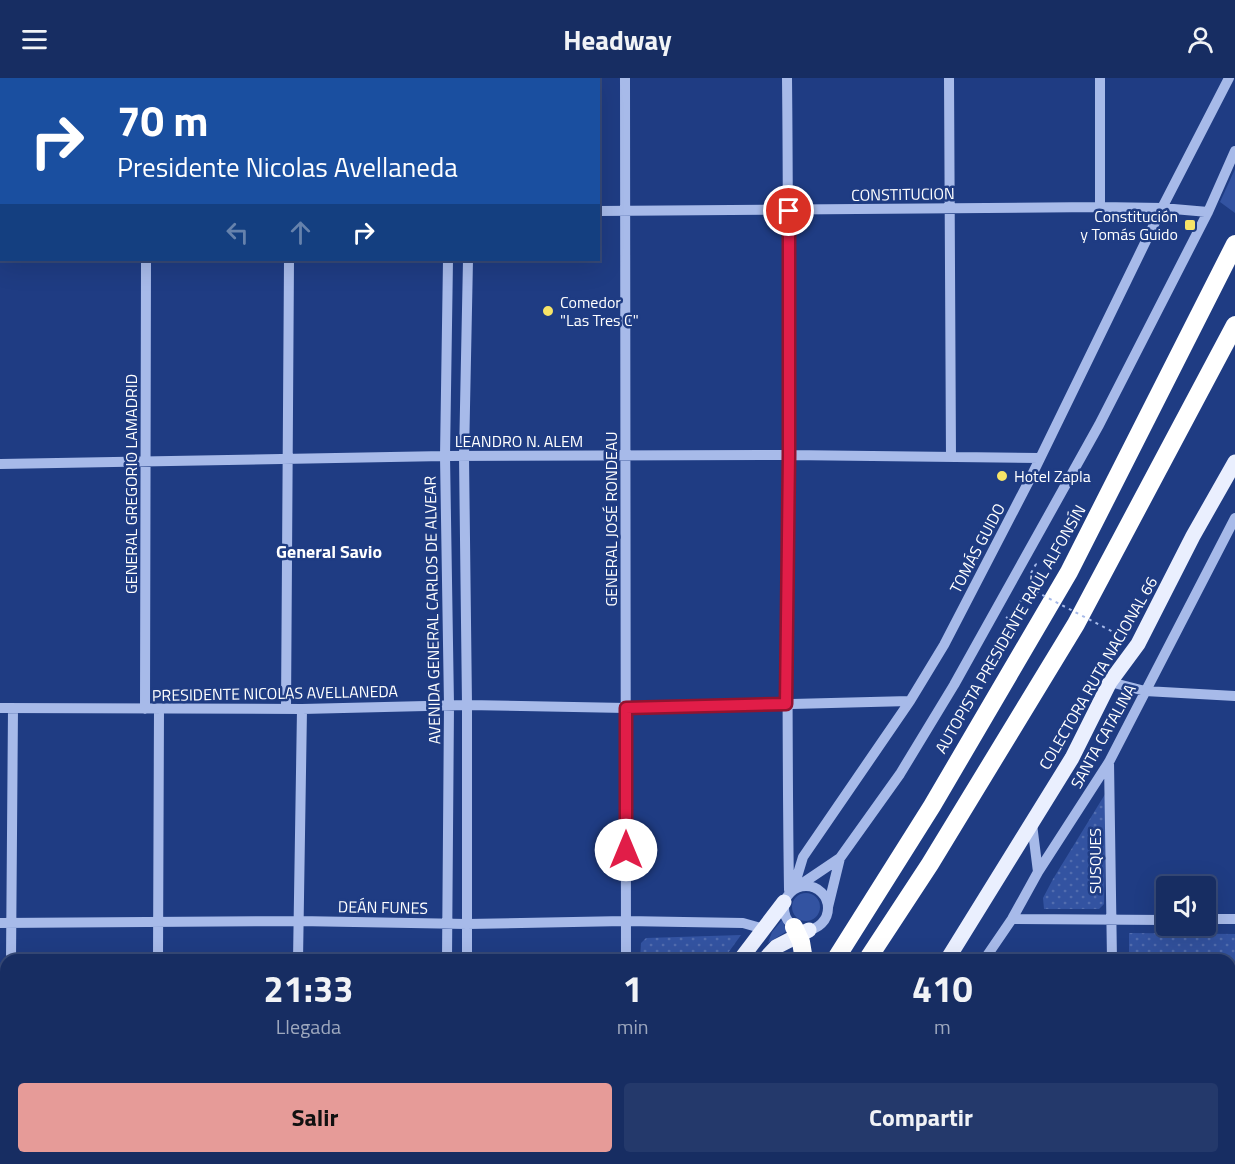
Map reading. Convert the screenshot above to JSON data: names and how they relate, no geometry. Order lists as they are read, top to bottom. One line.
{"streets":{"highway":["AUTOPISTA PRESIDENTE RAÚL ALFONSÍN"],"main road":["COLECTORA RUTA NACIONAL 66"],"street":["CONSTITUCION","LEANDRO N. ALEM","GENERAL GREGORIO LAMADRID","GENERAL JOSÉ RONDEAU","TOMÁS GUIDO","AVENIDA GENERAL CARLOS DE ALVEAR","PRESIDENTE NICOLAS AVELLANEDA","SANTA CATALINA","SUSQUES","DEÁN FUNES"]},"crossings":[["CONSTITUCION","GENERAL JOSÉ RONDEAU"],["CONSTITUCION","TOMÁS GUIDO"],["LEANDRO N. ALEM","GENERAL GREGORIO LAMADRID"],["LEANDRO N. ALEM","GENERAL JOSÉ RONDEAU"],["LEANDRO N. ALEM","TOMÁS GUIDO"],["LEANDRO N. ALEM","AVENIDA GENERAL CARLOS DE ALVEAR"],["GENERAL GREGORIO LAMADRID","PRESIDENTE NICOLAS AVELLANEDA"],["GENERAL JOSÉ RONDEAU","PRESIDENTE NICOLAS AVELLANEDA"],["GENERAL JOSÉ RONDEAU","DEÁN FUNES"],["TOMÁS GUIDO","PRESIDENTE NICOLAS AVELLANEDA"],["AVENIDA GENERAL CARLOS DE ALVEAR","PRESIDENTE NICOLAS AVELLANEDA"],["AVENIDA GENERAL CARLOS DE ALVEAR","DEÁN FUNES"],["SANTA CATALINA","SUSQUES"]],"districts":["General Savio"],"places":{"transit":["Constitución y Tomás Guido"],"other":["Comedor \"Las Tres C\"","Hotel Zapla"]},"page":{"header":"Headway","turn":["70 m","Presidente Nicolas Avellaneda"],"eta":["21:33","Llegada","1","min","410","m"],"buttons":["Salir","Compartir"]}}
